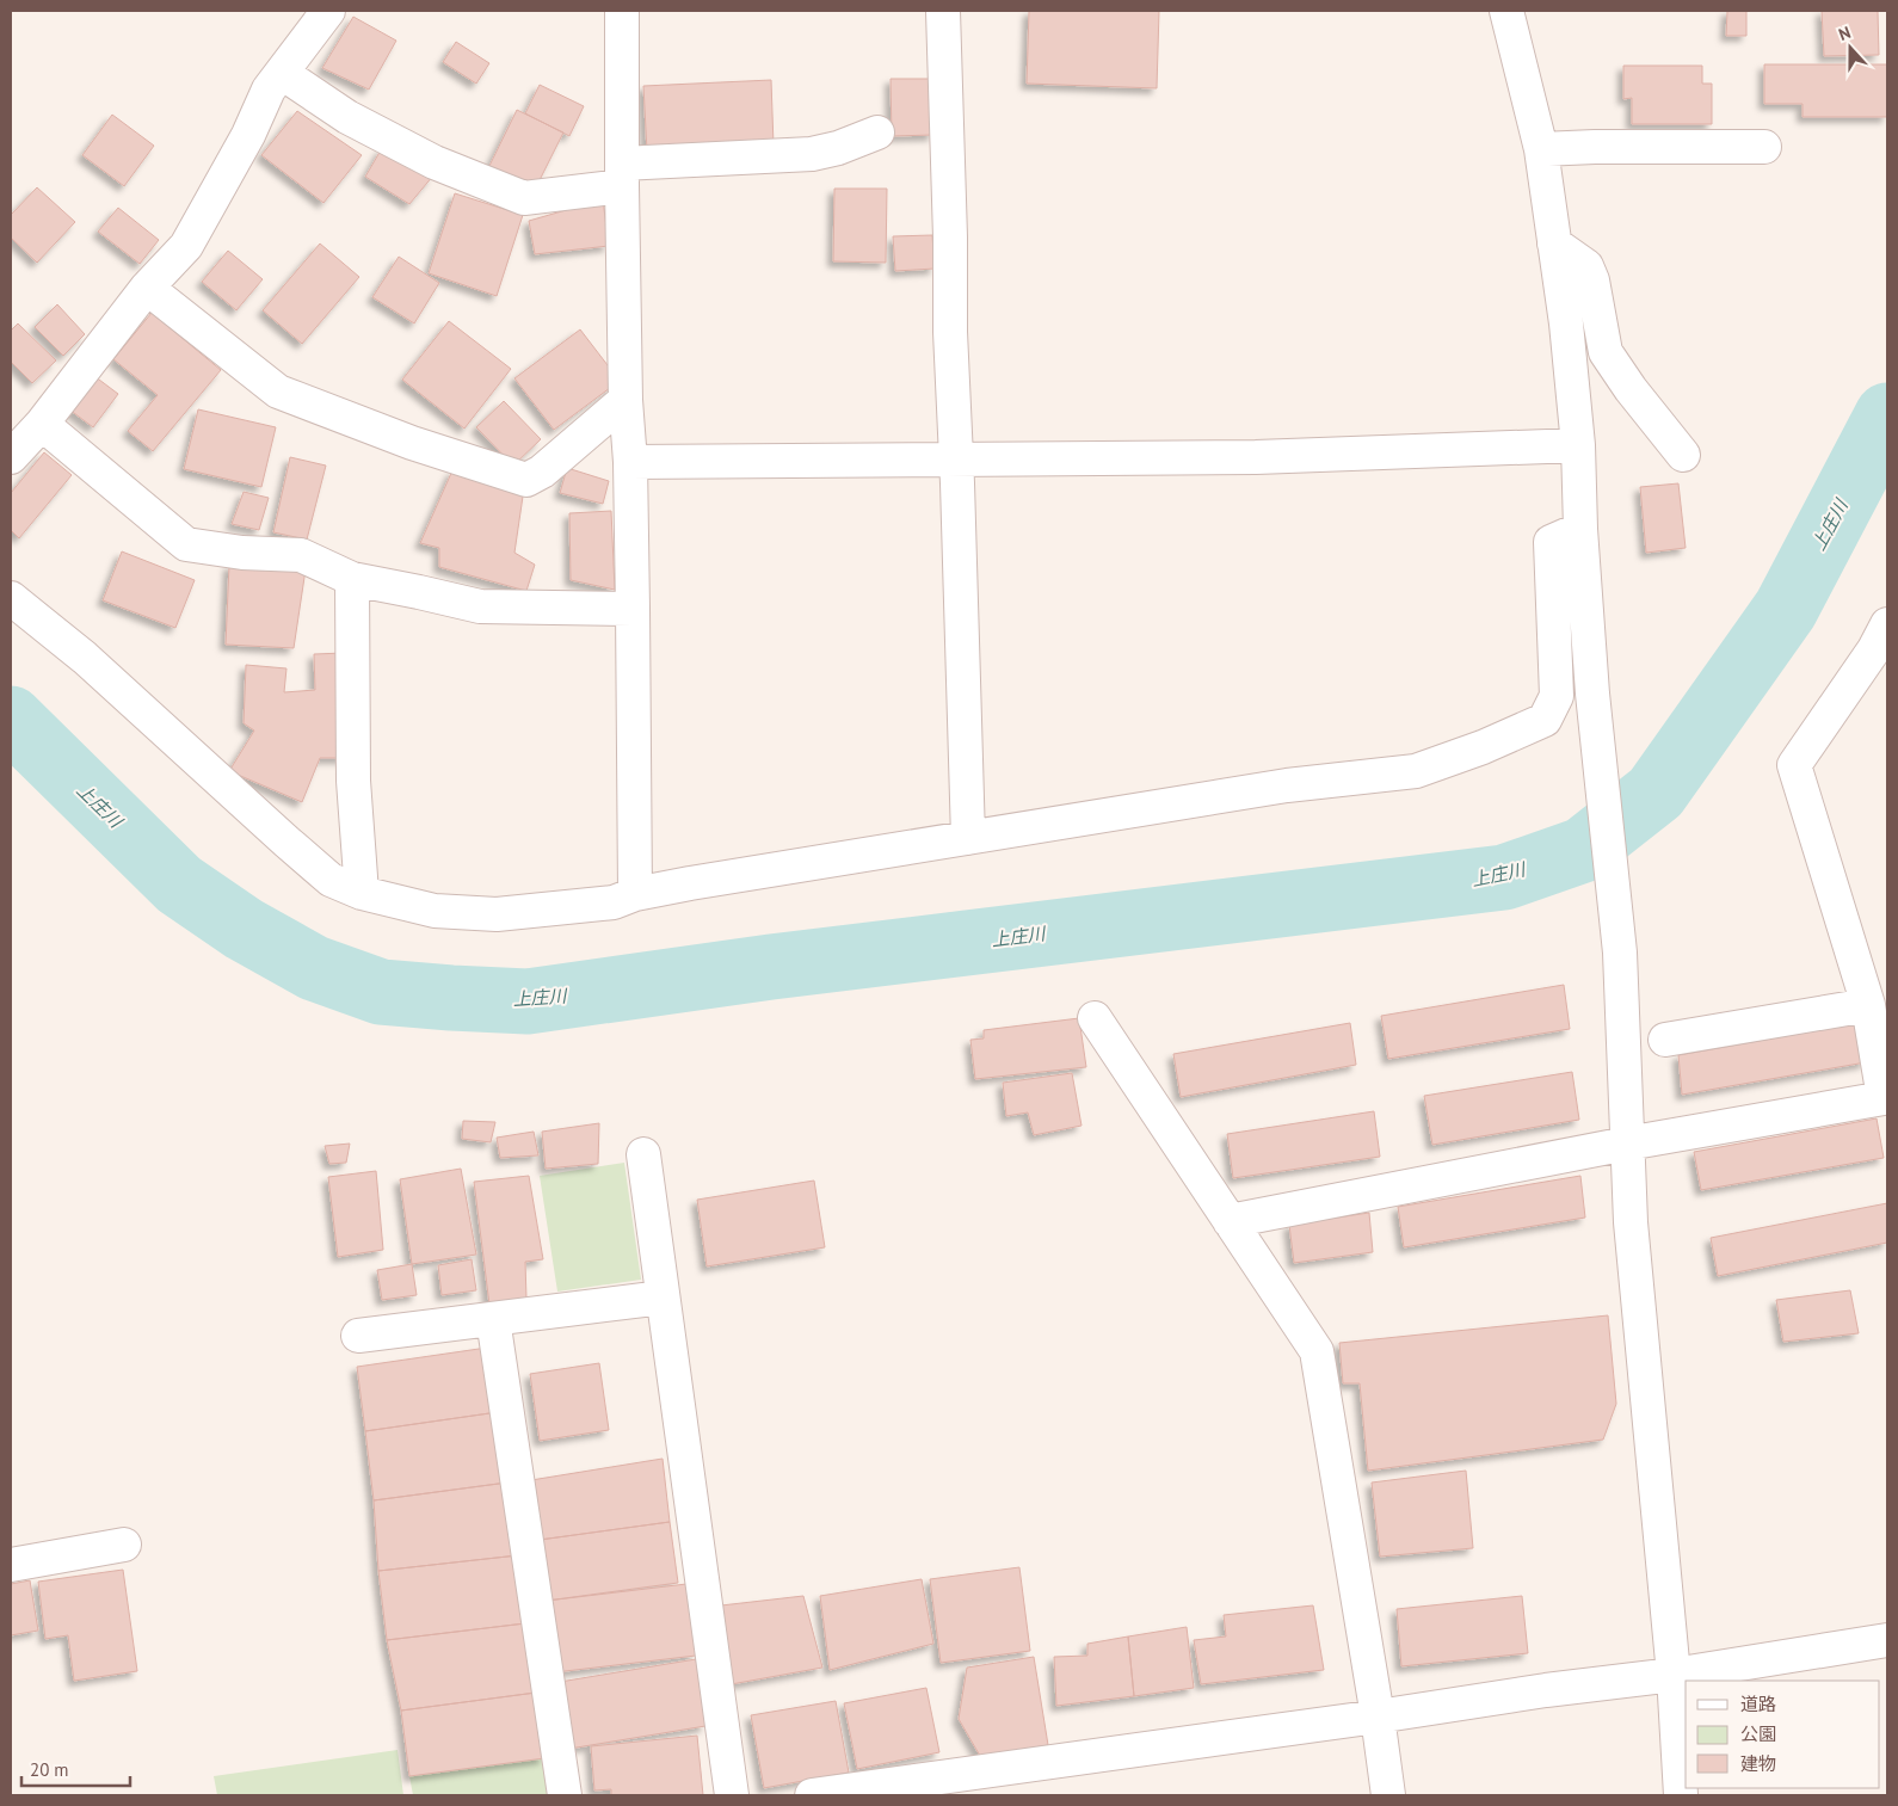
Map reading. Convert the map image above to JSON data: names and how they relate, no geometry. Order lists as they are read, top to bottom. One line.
{"water":["上庄川"],"legend":["道路","公園","建物"],"scale_bar":"20 m","north":"top"}
